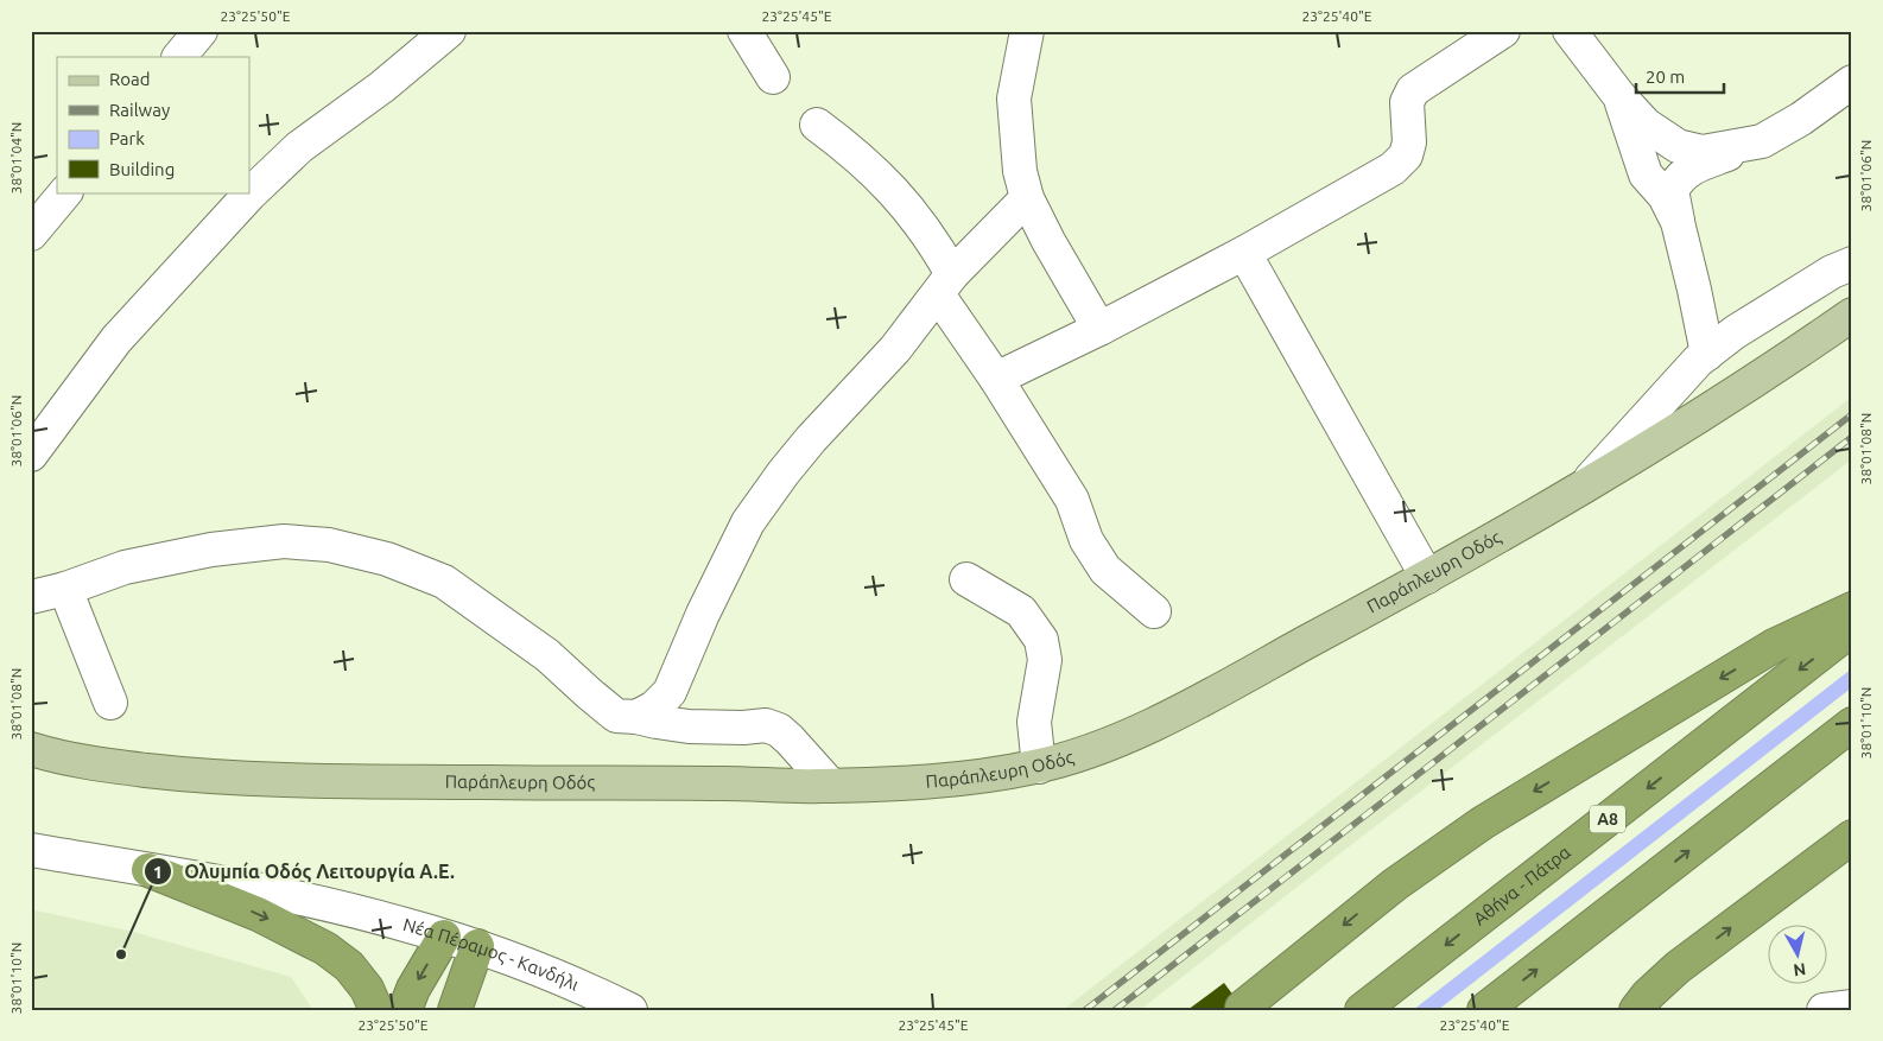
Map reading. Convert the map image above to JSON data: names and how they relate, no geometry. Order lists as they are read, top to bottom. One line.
{"streets":{"highway":["Α8","Αθήνα - Πάτρα"],"main road":["Παράπλευρη Οδός"],"street":["Νέα Πέραμος - Κανδήλι"]},"places":["Ολυμπία Οδός Λειτουργία Α.Ε."],"legend":["Road","Railway","Park","Building"],"scale_bar":"20 m","north":"bottom","coordinates":["23°25'50\"E","23°25'45\"E","23°25'40\"E","38°01'04\"N","38°01'06\"N","38°01'08\"N","38°01'10\"N"]}
